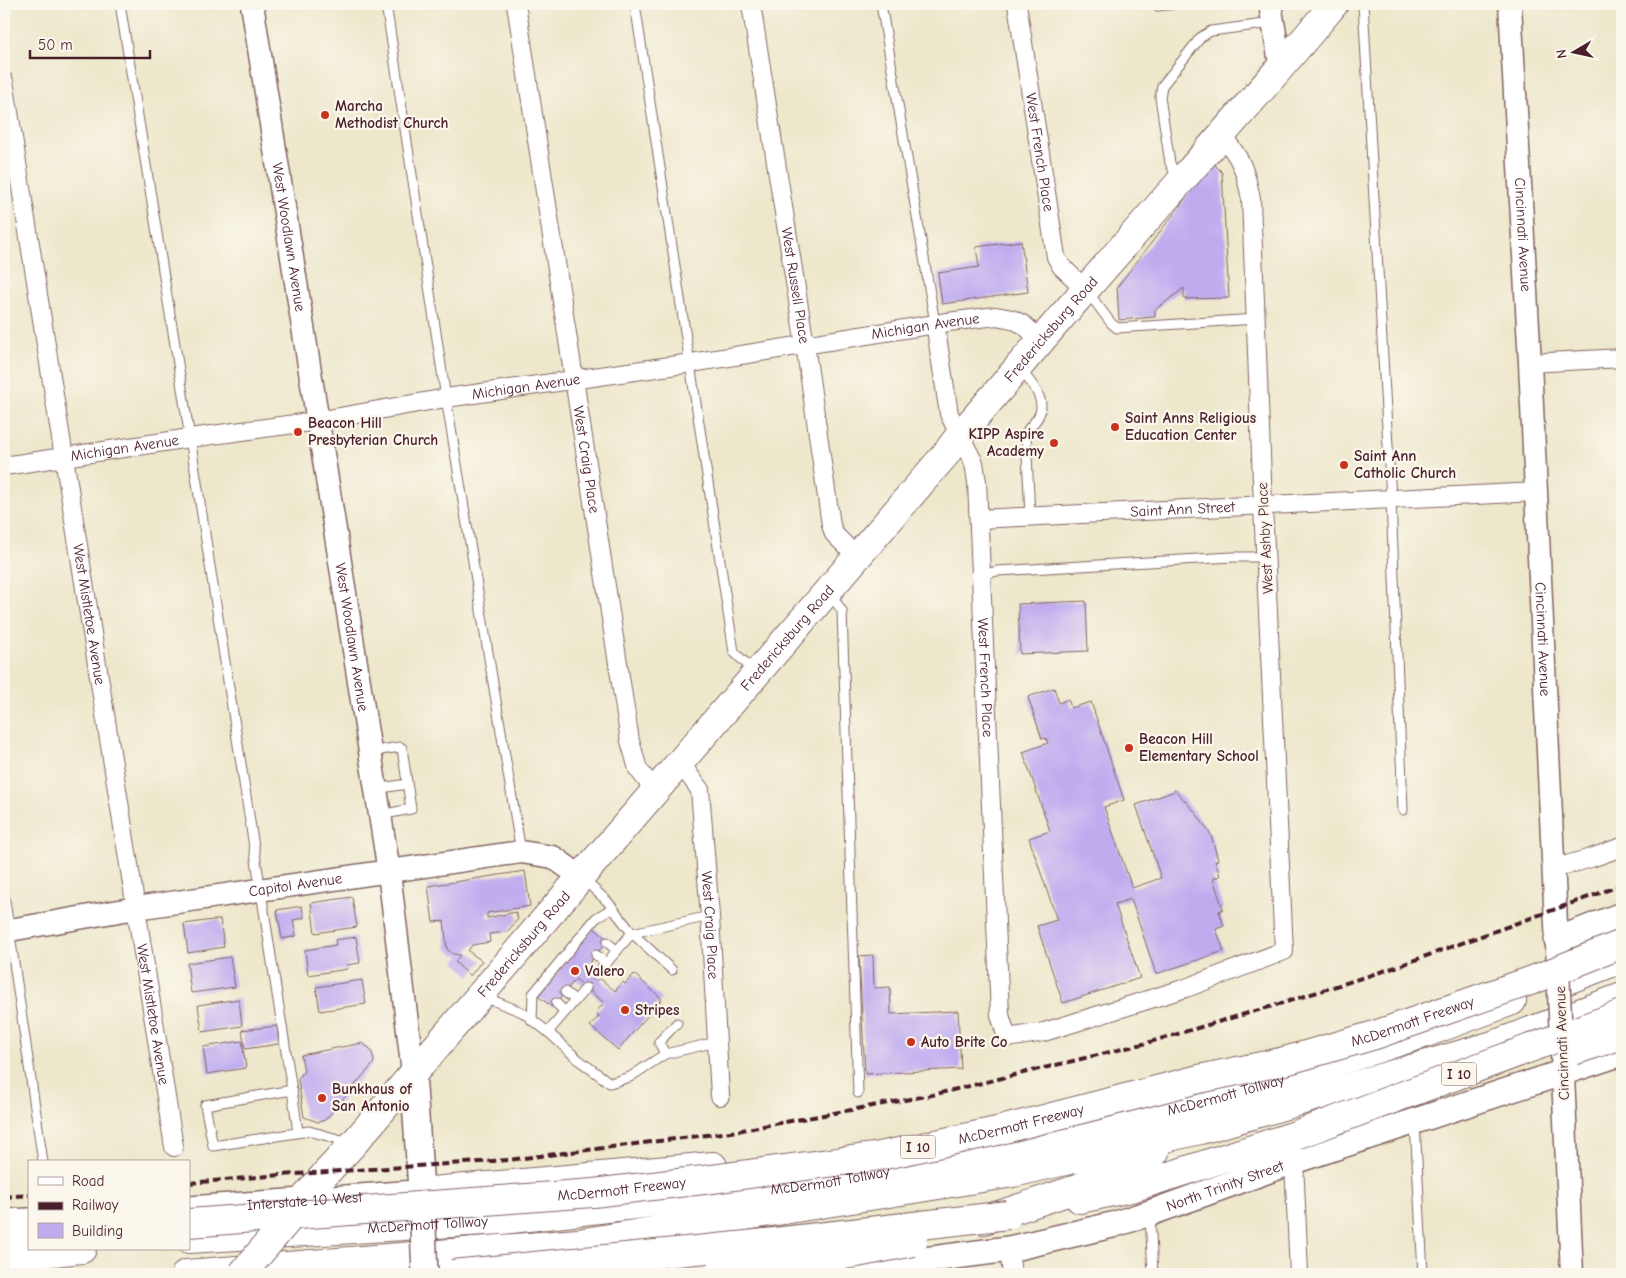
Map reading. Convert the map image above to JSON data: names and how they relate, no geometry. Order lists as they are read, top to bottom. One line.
{"streets":{"main road":["West Woodlawn Avenue","Fredericksburg Road","McDermott Freeway","I 10","McDermott Tollway","North Trinity Street","Interstate 10 West"],"street":["West French Place","Cincinnati Avenue","West Russell Place","Michigan Avenue","West Craig Place","Saint Ann Street","West Ashby Place","West Mistletoe Avenue","Capitol Avenue"]},"crossings":[["West French Place","Michigan Avenue"],["West French Place","Fredericksburg Road"],["West French Place","Saint Ann Street"],["West French Place","West Ashby Place"],["Cincinnati Avenue","Saint Ann Street"],["Cincinnati Avenue","North Trinity Street"],["West Woodlawn Avenue","Michigan Avenue"],["West Woodlawn Avenue","Fredericksburg Road"],["West Woodlawn Avenue","Capitol Avenue"],["West Woodlawn Avenue","Interstate 10 West"],["West Russell Place","Michigan Avenue"],["West Russell Place","Fredericksburg Road"],["Michigan Avenue","Fredericksburg Road"],["Michigan Avenue","West Craig Place"],["Michigan Avenue","West Mistletoe Avenue"],["Fredericksburg Road","West Craig Place"],["Fredericksburg Road","West Ashby Place"],["Fredericksburg Road","Capitol Avenue"],["Fredericksburg Road","Interstate 10 West"],["Saint Ann Street","West Ashby Place"],["West Mistletoe Avenue","Capitol Avenue"],["I 10","North Trinity Street"]],"places":["Marcha Methodist Church","Saint Anns Religious Education Center","Beacon Hill Presbyterian Church","KIPP Aspire Academy","Saint Ann Catholic Church","Beacon Hill Elementary School","Valero","Stripes","Auto Brite Co","Bunkhaus of San Antonio"],"legend":["Road","Railway","Building"],"scale_bar":"50 m","north":"left"}
